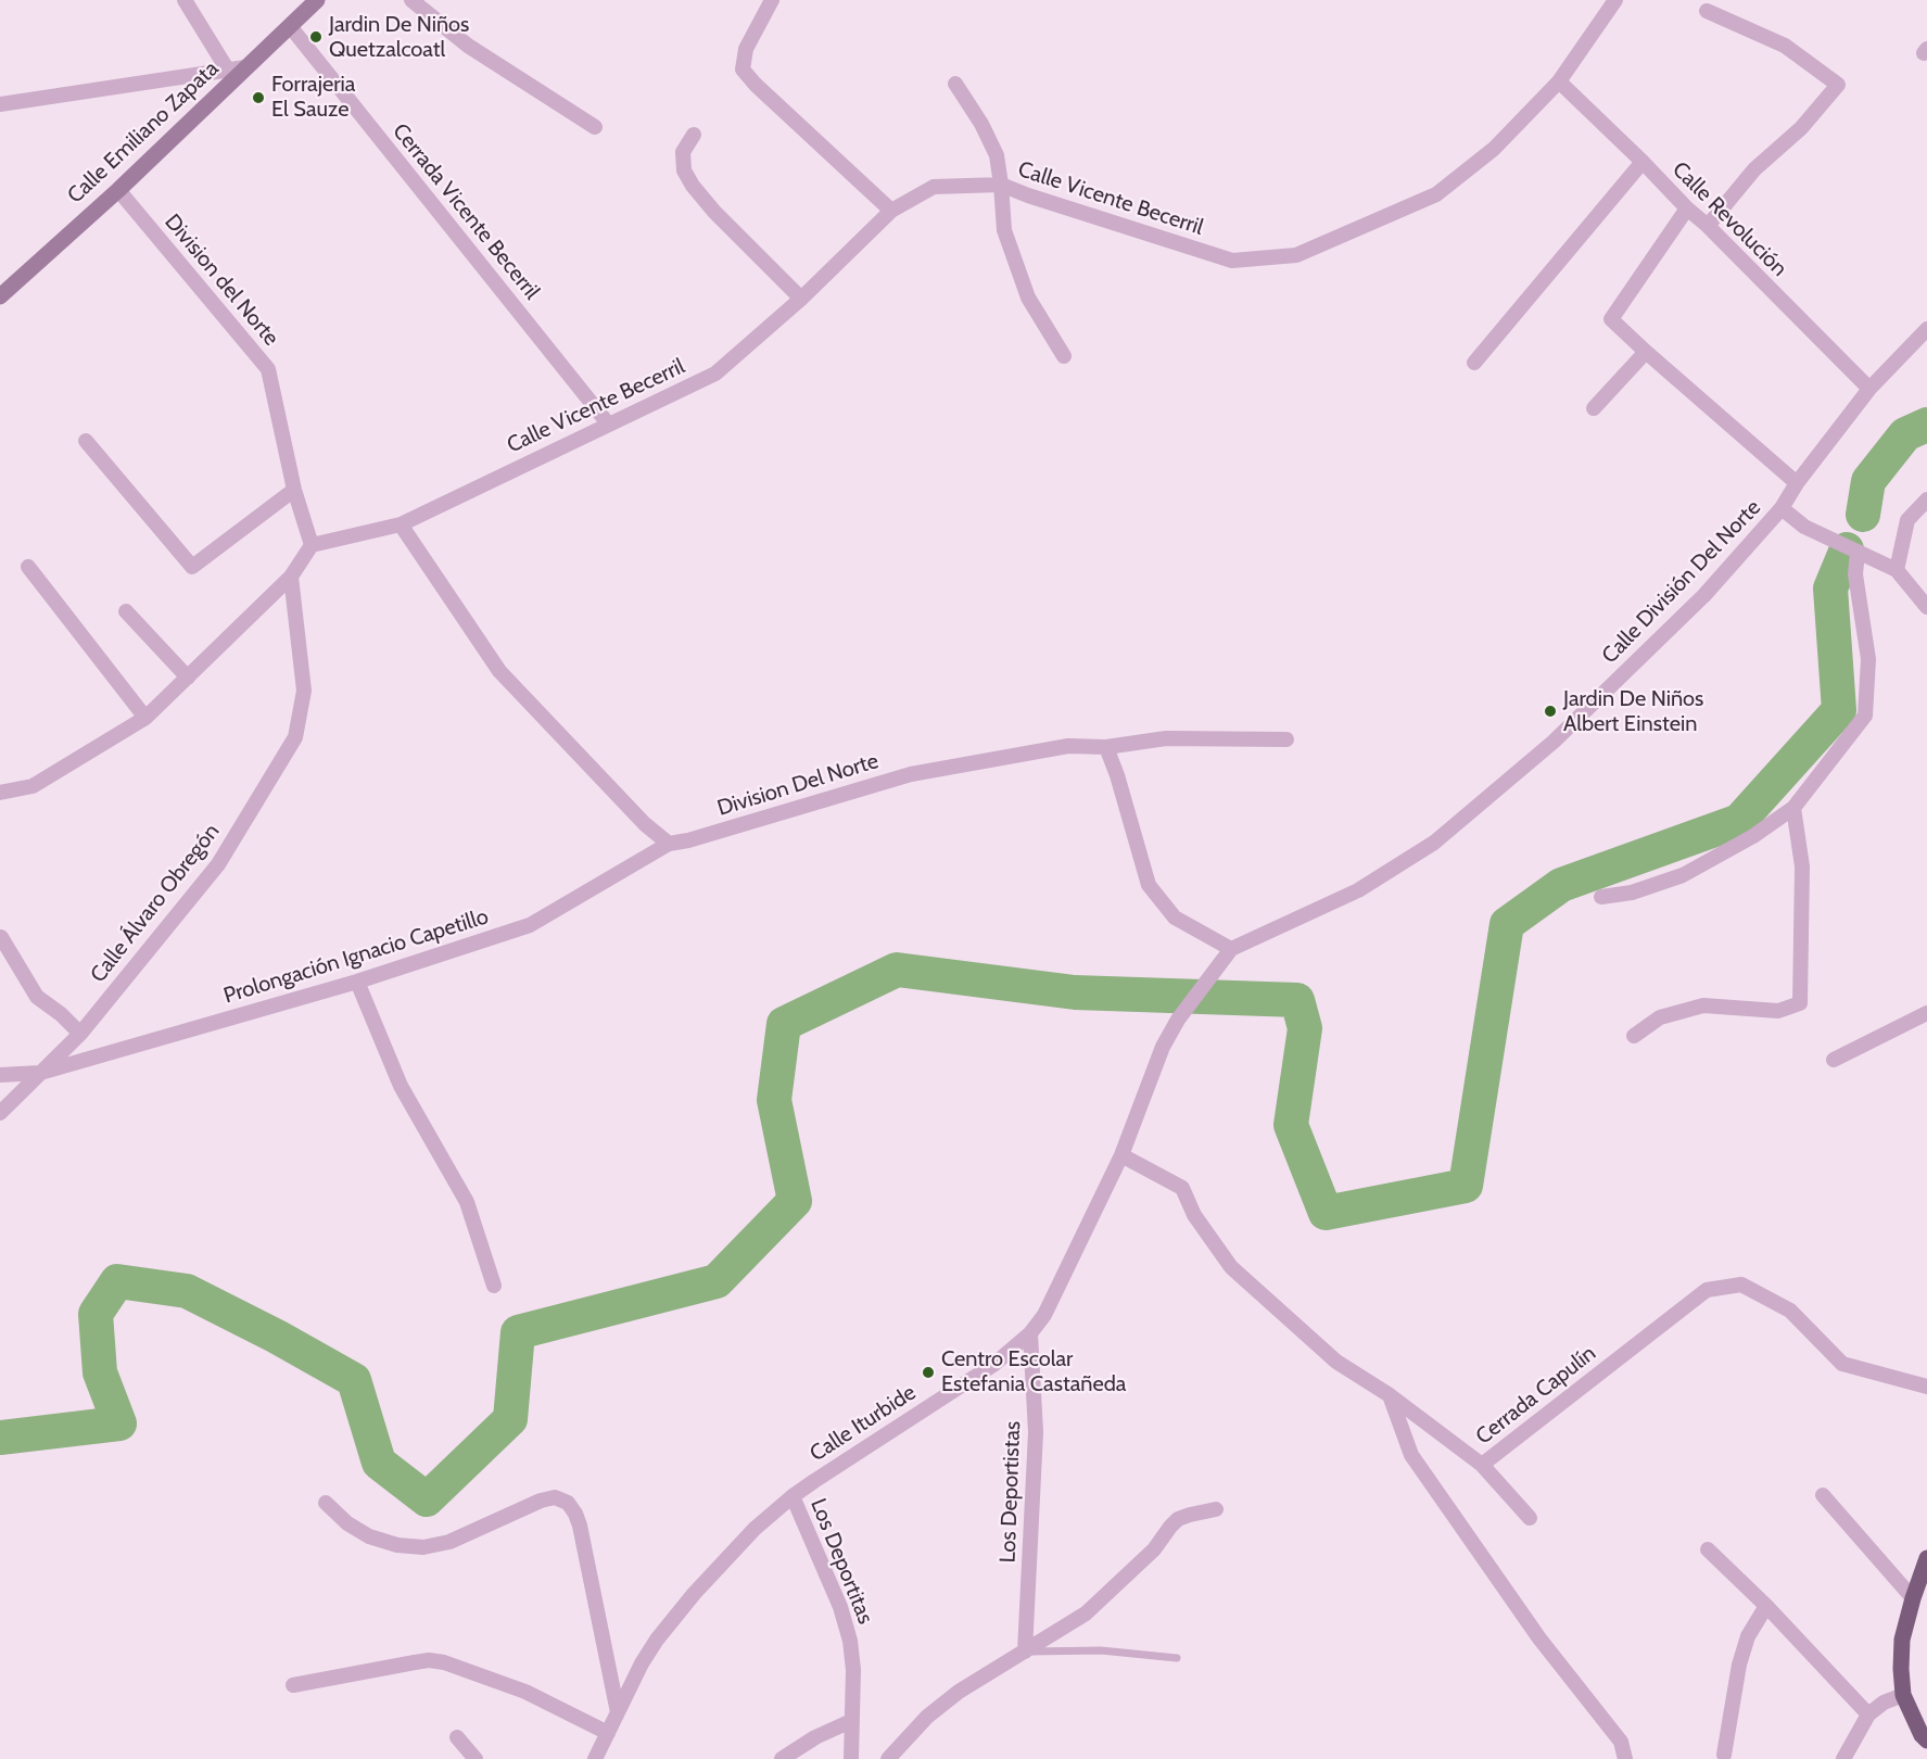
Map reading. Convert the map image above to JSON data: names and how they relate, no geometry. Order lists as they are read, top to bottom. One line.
{"streets":{"main road":["Calle Emiliano Zapata"],"street":["Calle Vicente Becerril","Cerrada Vicente Becerril","Calle Revolución","Division del Norte","Calle División Del Norte","Division Del Norte","Calle Álvaro Obregón","Prolongación Ignacio Capetillo","Cerrada Capulín","Calle Iturbide","Los Deportistas","Los Deportitas"]},"crossings":[["Calle Emiliano Zapata","Cerrada Vicente Becerril"],["Calle Emiliano Zapata","Division del Norte"],["Calle Vicente Becerril","Cerrada Vicente Becerril"],["Calle Vicente Becerril","Calle Revolución"],["Calle Revolución","Calle División Del Norte"],["Calle División Del Norte","Calle Iturbide"],["Division Del Norte","Prolongación Ignacio Capetillo"],["Calle Álvaro Obregón","Prolongación Ignacio Capetillo"],["Cerrada Capulín","Calle Iturbide"],["Calle Iturbide","Los Deportistas"],["Calle Iturbide","Los Deportitas"]],"places":["Jardin De Niños Quetzalcoatl","Forrajeria El Sauze","Jardin De Niños Albert Einstein","Centro Escolar Estefania Castañeda"]}
